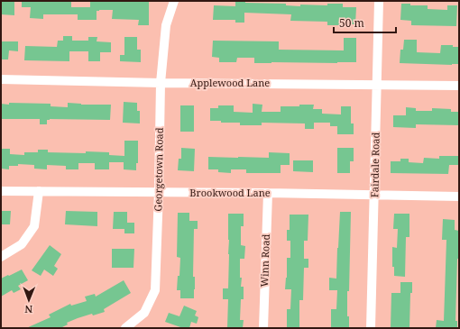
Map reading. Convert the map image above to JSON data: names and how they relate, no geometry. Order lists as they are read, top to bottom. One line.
{"streets":{"street":["Applewood Lane","Fairdale Road","Georgetown Road","Brookwood Lane","Winn Road"]},"crossings":[["Applewood Lane","Fairdale Road"],["Applewood Lane","Georgetown Road"],["Fairdale Road","Brookwood Lane"],["Georgetown Road","Brookwood Lane"],["Brookwood Lane","Winn Road"]],"scale_bar":"50 m","north":"bottom"}
